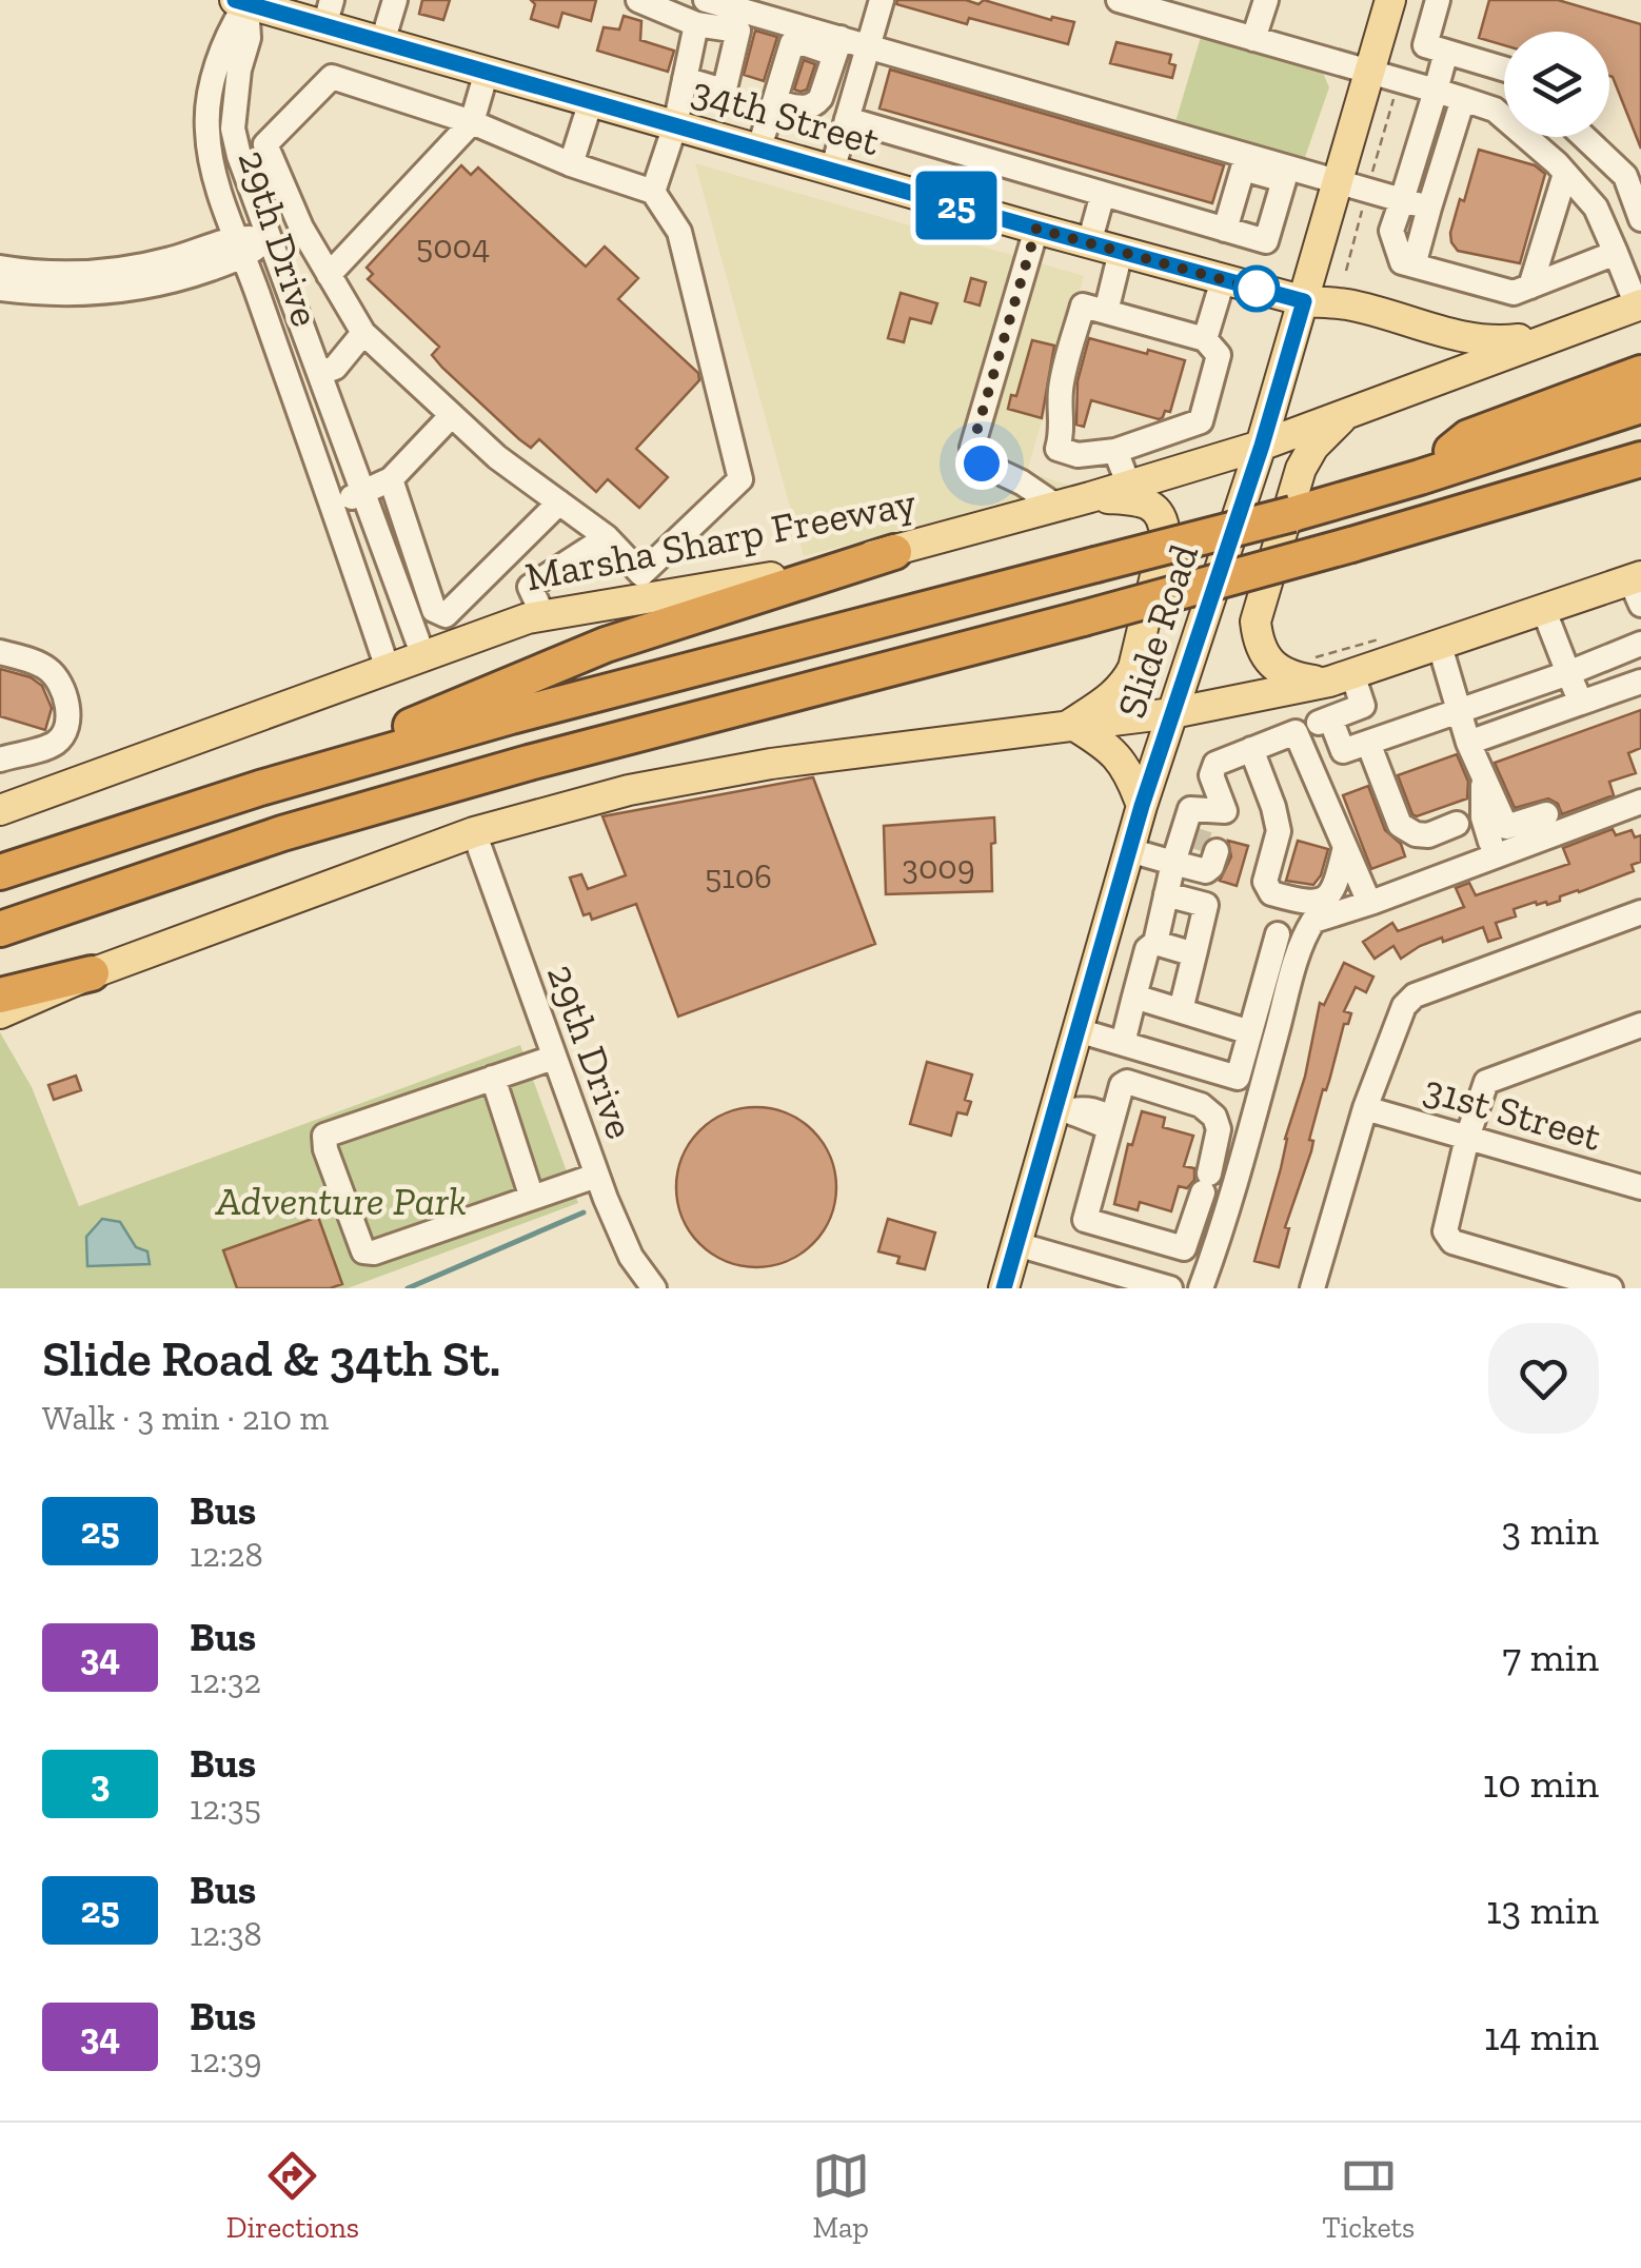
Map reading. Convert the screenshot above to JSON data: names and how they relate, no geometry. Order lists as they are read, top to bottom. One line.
{"streets":{"main road":["34th Street","Marsha Sharp Freeway","Slide Road"],"street":["29th Drive","31st Street"]},"crossings":[["34th Street","29th Drive"],["34th Street","Marsha Sharp Freeway"],["34th Street","Slide Road"],["29th Drive","Marsha Sharp Freeway"],["Marsha Sharp Freeway","Slide Road"]],"parks":["Adventure Park"],"lines":["bus line 25"],"house_numbers":["5004","3009","5106"],"page":{"on_map":"25","heading":["Slide Road & 34th St.","Walk · 3 min · 210 m"],"list":[{"mark":"25","name":"Bus","note":"12:28","value":"3 min"},{"mark":"34","name":"Bus","note":"12:32","value":"7 min"},{"mark":"3","name":"Bus","note":"12:35","value":"10 min"},{"mark":"25","name":"Bus","note":"12:38","value":"13 min"},{"mark":"34","name":"Bus","note":"12:39","value":"14 min"}],"tabs":["Directions","Map","Tickets"]}}
